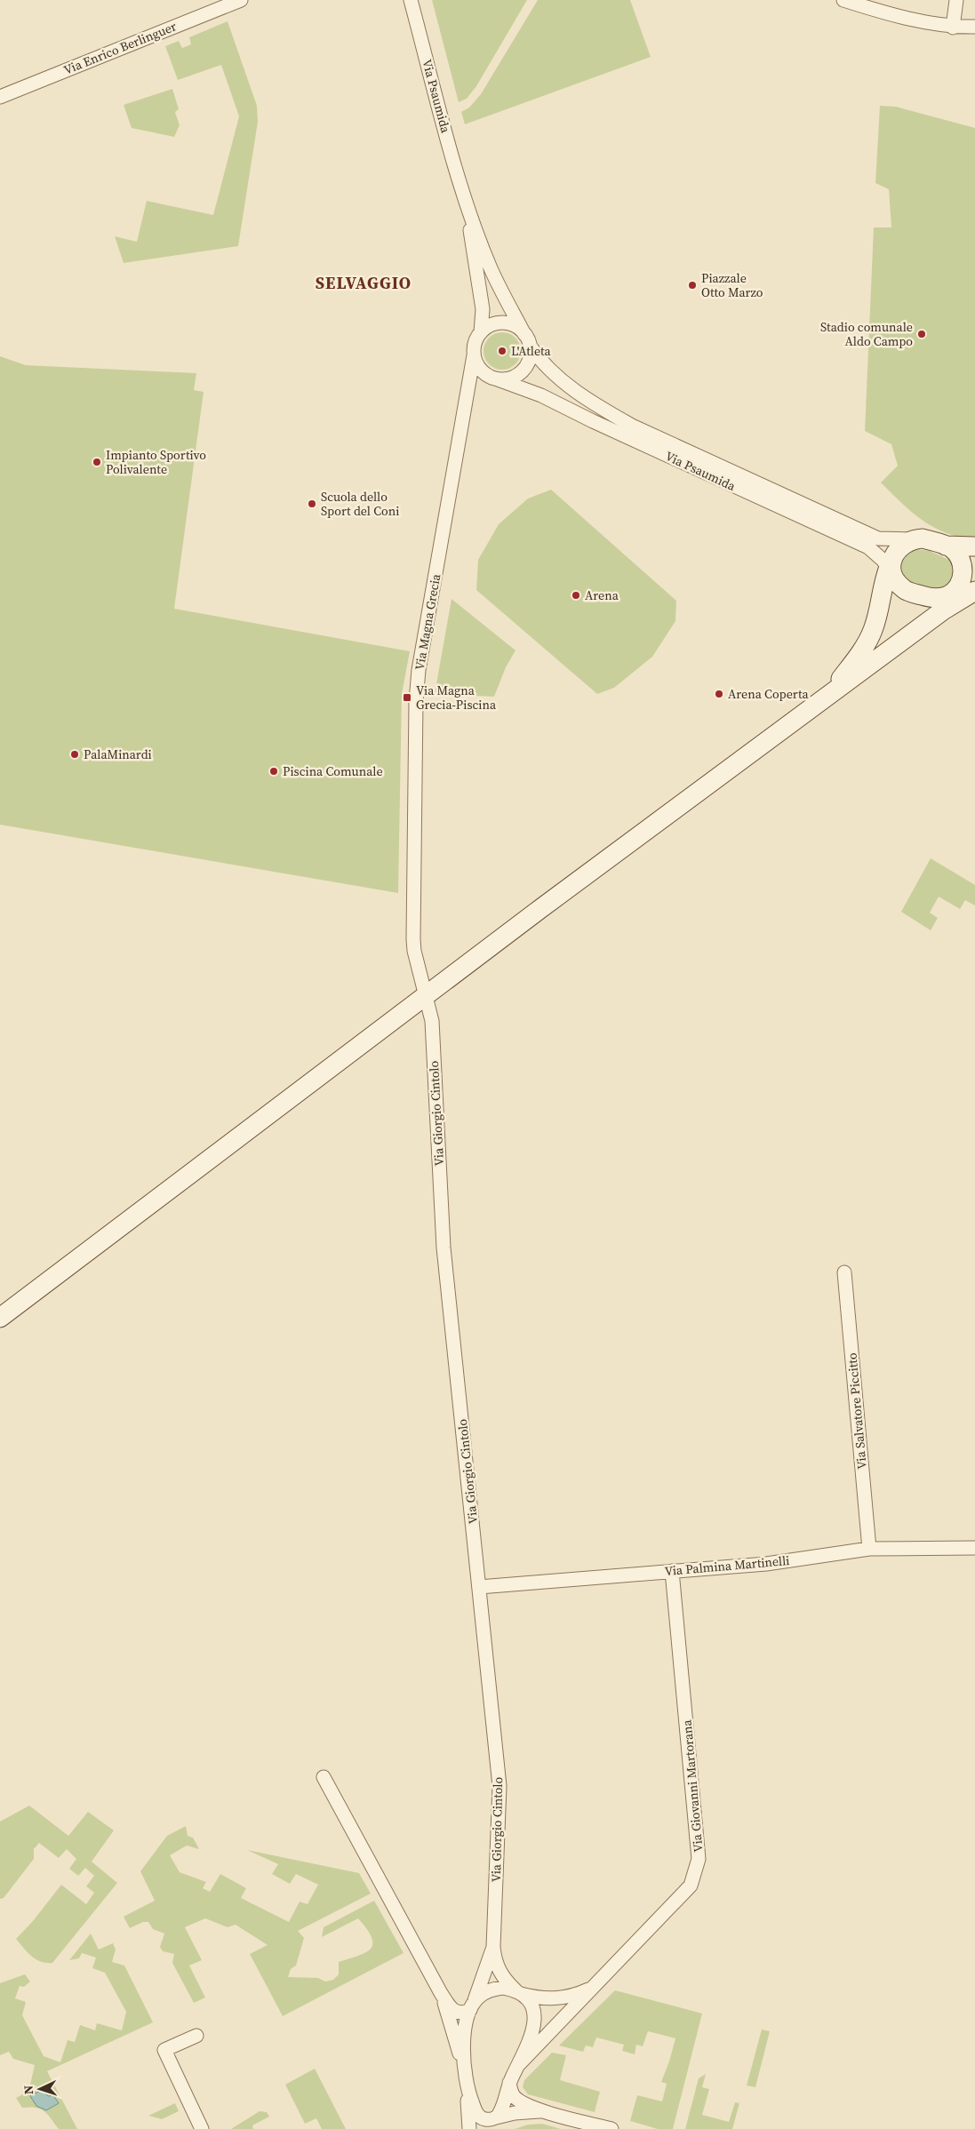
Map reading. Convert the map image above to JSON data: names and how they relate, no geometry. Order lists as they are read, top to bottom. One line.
{"streets":{"street":["Via Enrico Berlinguer","Via Psaumida","Via Magna Grecia","Via Giorgio Cintolo","Via Salvatore Piccitto","Via Palmina Martinelli","Via Giovanni Martorana"]},"crossings":[["Via Psaumida","Via Magna Grecia"],["Via Magna Grecia","Via Giorgio Cintolo"],["Via Giorgio Cintolo","Via Palmina Martinelli"],["Via Giorgio Cintolo","Via Giovanni Martorana"],["Via Salvatore Piccitto","Via Palmina Martinelli"],["Via Palmina Martinelli","Via Giovanni Martorana"]],"districts":["SELVAGGIO"],"places":{"other":["Piazzale Otto Marzo","Stadio comunale Aldo Campo","L'Atleta","Impianto Sportivo Polivalente","Scuola dello Sport del Coni","Arena","Arena Coperta","PalaMinardi","Piscina Comunale"],"transit":["Via Magna Grecia-Piscina"]},"north":"left"}
